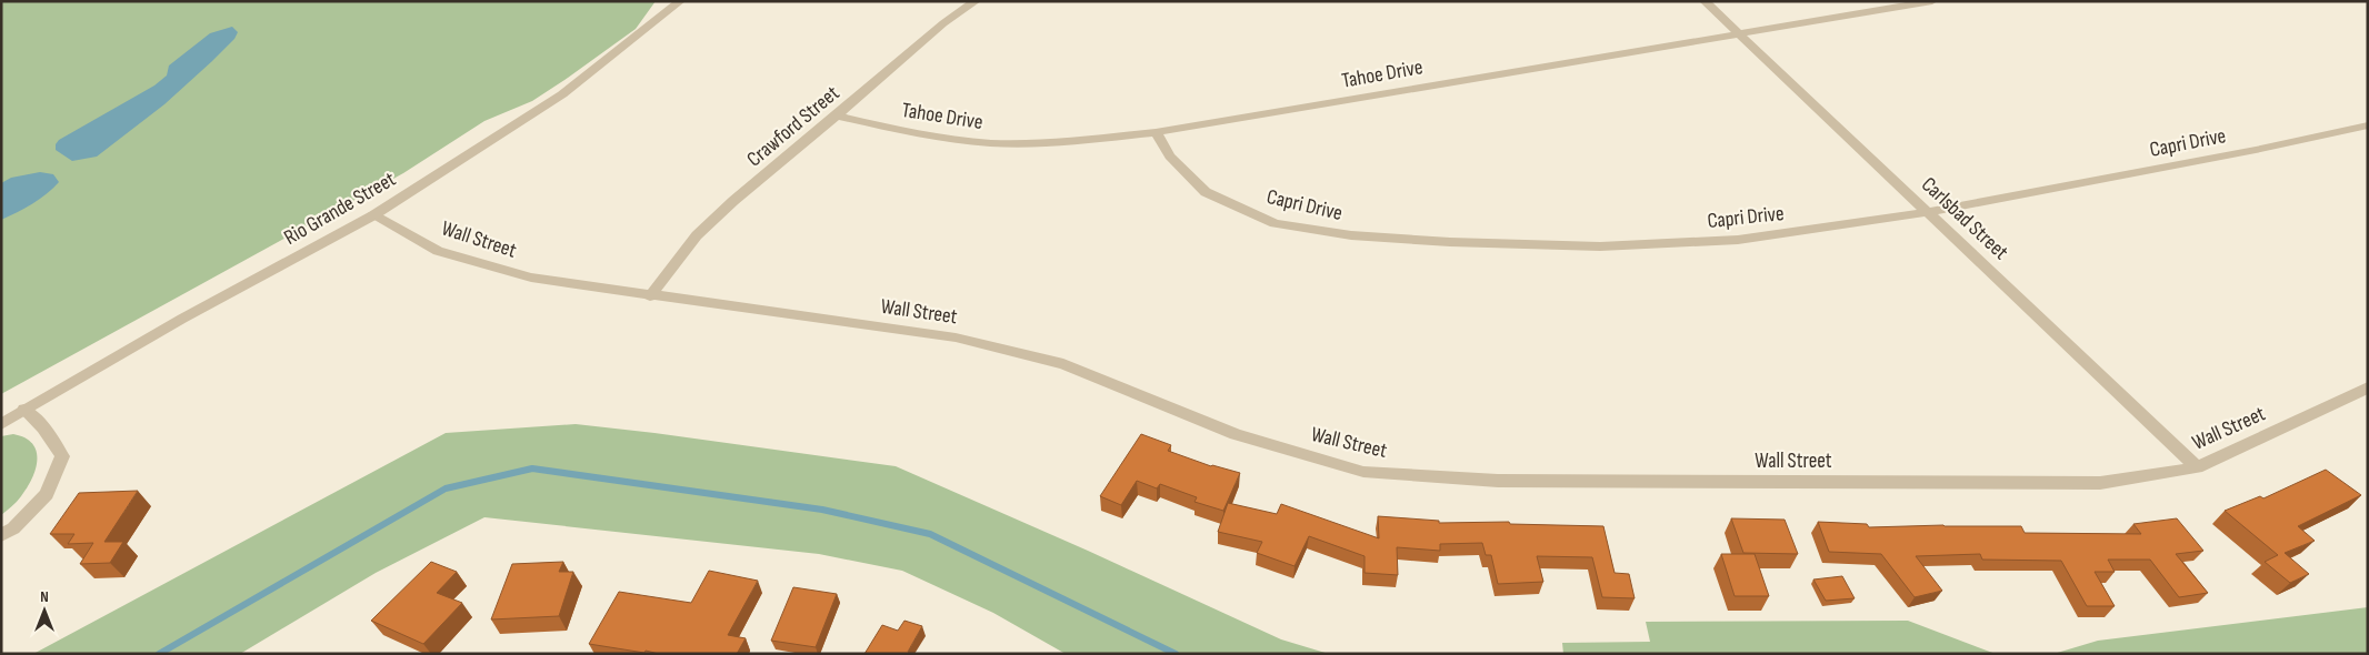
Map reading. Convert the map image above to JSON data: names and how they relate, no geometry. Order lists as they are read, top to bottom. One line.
{"streets":{"street":["Tahoe Drive","Crawford Street","Capri Drive","Rio Grande Street","Carlsbad Street","Wall Street"]},"crossings":[["Tahoe Drive","Crawford Street"],["Tahoe Drive","Capri Drive"],["Tahoe Drive","Carlsbad Street"],["Crawford Street","Wall Street"],["Capri Drive","Carlsbad Street"],["Rio Grande Street","Wall Street"],["Carlsbad Street","Wall Street"]],"north":"top"}
